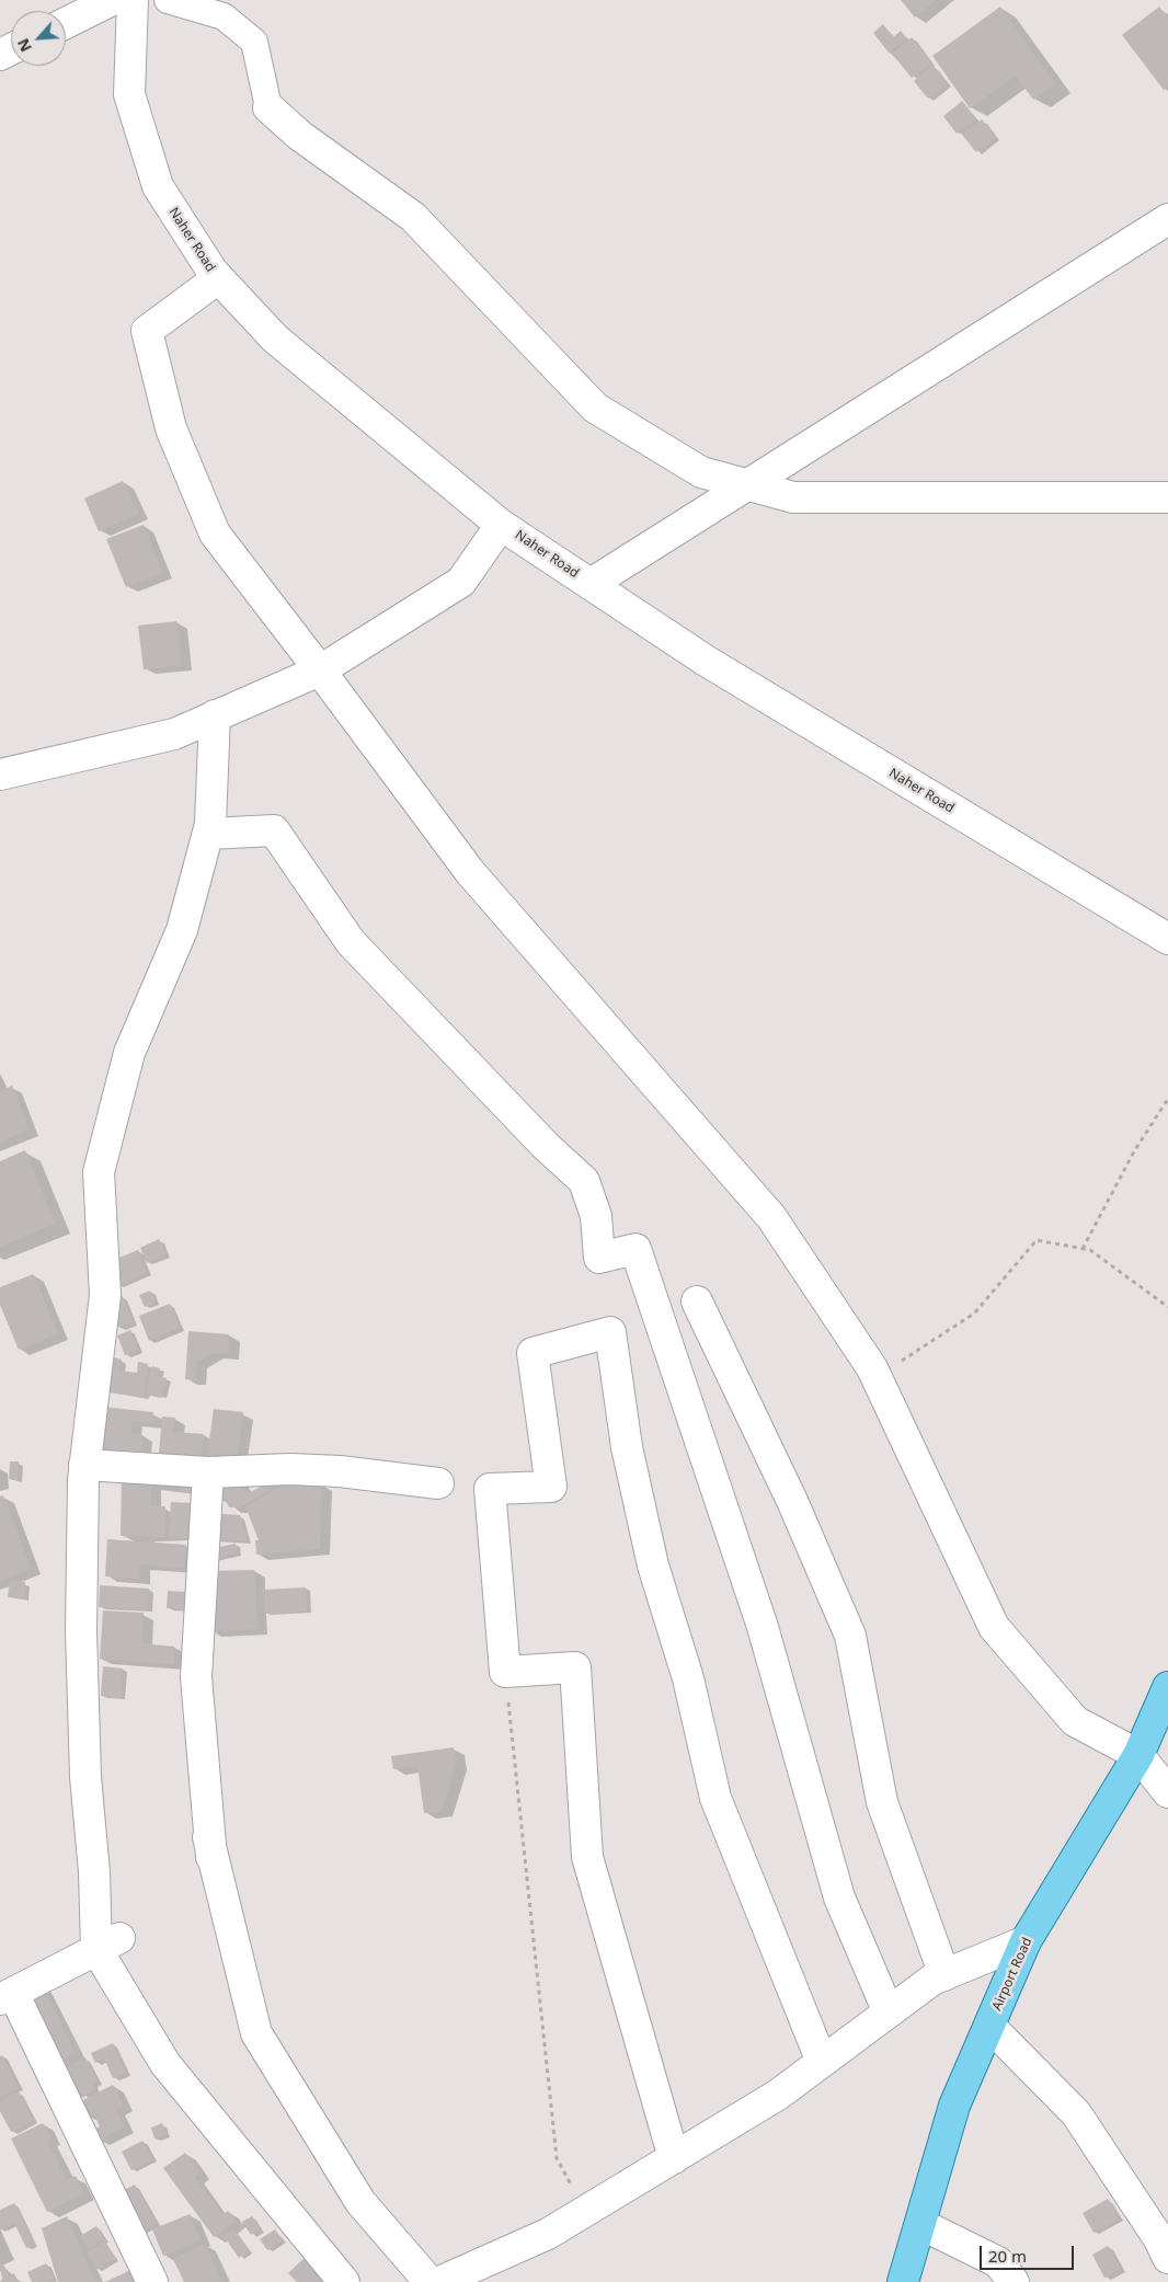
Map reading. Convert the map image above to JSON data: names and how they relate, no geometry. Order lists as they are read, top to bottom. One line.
{"streets":{"main road":["Airport Road"],"street":["Naher Road"]},"scale_bar":"20 m","north":"bottom left"}
